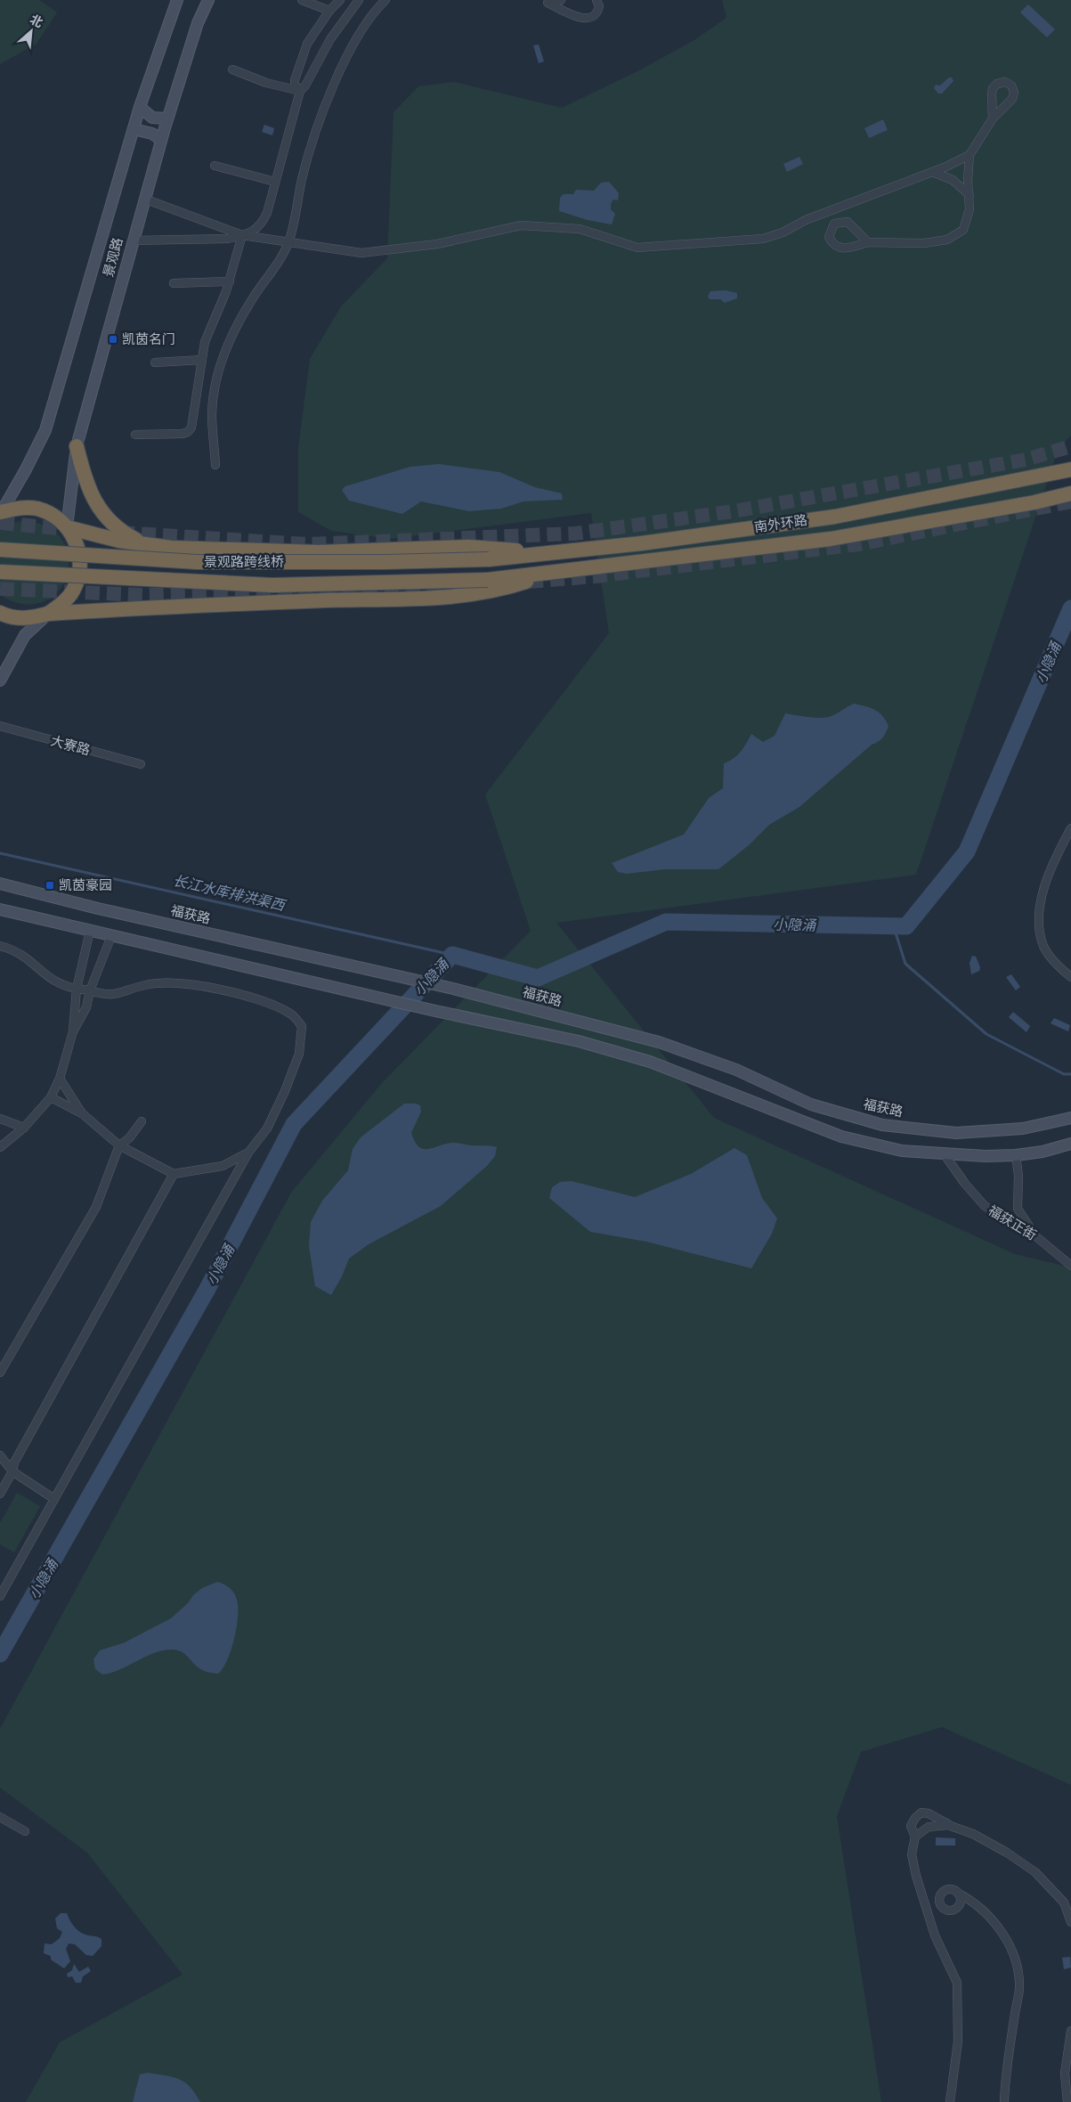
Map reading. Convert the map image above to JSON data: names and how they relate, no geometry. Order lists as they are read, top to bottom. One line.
{"streets":{"highway":["南外环路","景观路跨线桥"],"street":["景观路","大寮路","福获路","福获正街"]},"crossings":[["南外环路","景观路跨线桥"]],"water":["小隐涌","长江水库排洪渠西"],"places":{"transit":["凯茵名门","凯茵豪园"]},"north":"top right"}
